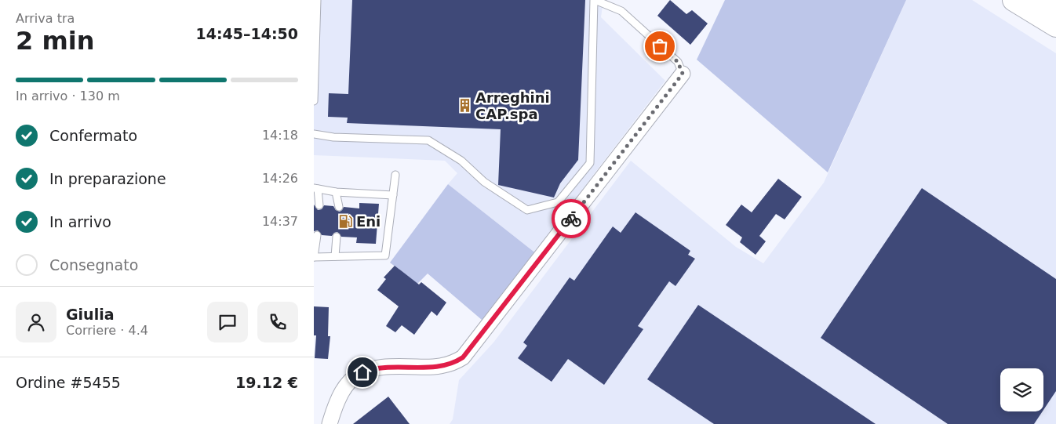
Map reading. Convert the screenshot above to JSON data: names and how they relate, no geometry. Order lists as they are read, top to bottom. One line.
{"places":{"building":["Arreghini CAP.spa"],"fuel station":["Eni"]},"page":{"heading":["2 min","Arriva tra","14:45–14:50"],"panel":["Giulia","Corriere · 4.4","Ordine #5455","19.12 €"],"bar":"In arrivo · 130 m","list":[["Confermato","14:18"],["In preparazione","14:26"],["In arrivo","14:37"],"Consegnato"]}}
